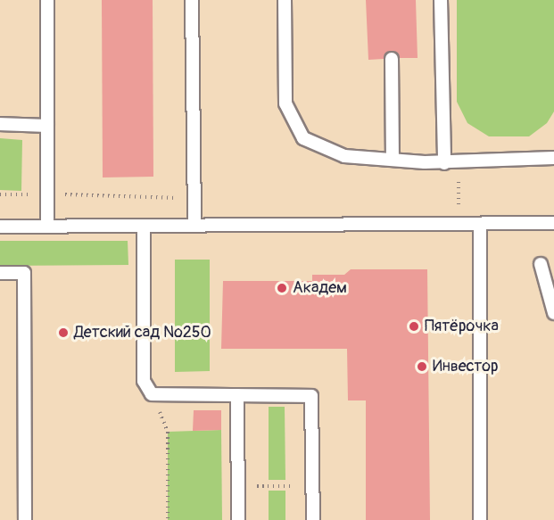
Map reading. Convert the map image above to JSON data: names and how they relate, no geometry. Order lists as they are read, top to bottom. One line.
{"places":["Академ","Пятёрочка","Детский сад №250","Инвестор"]}
